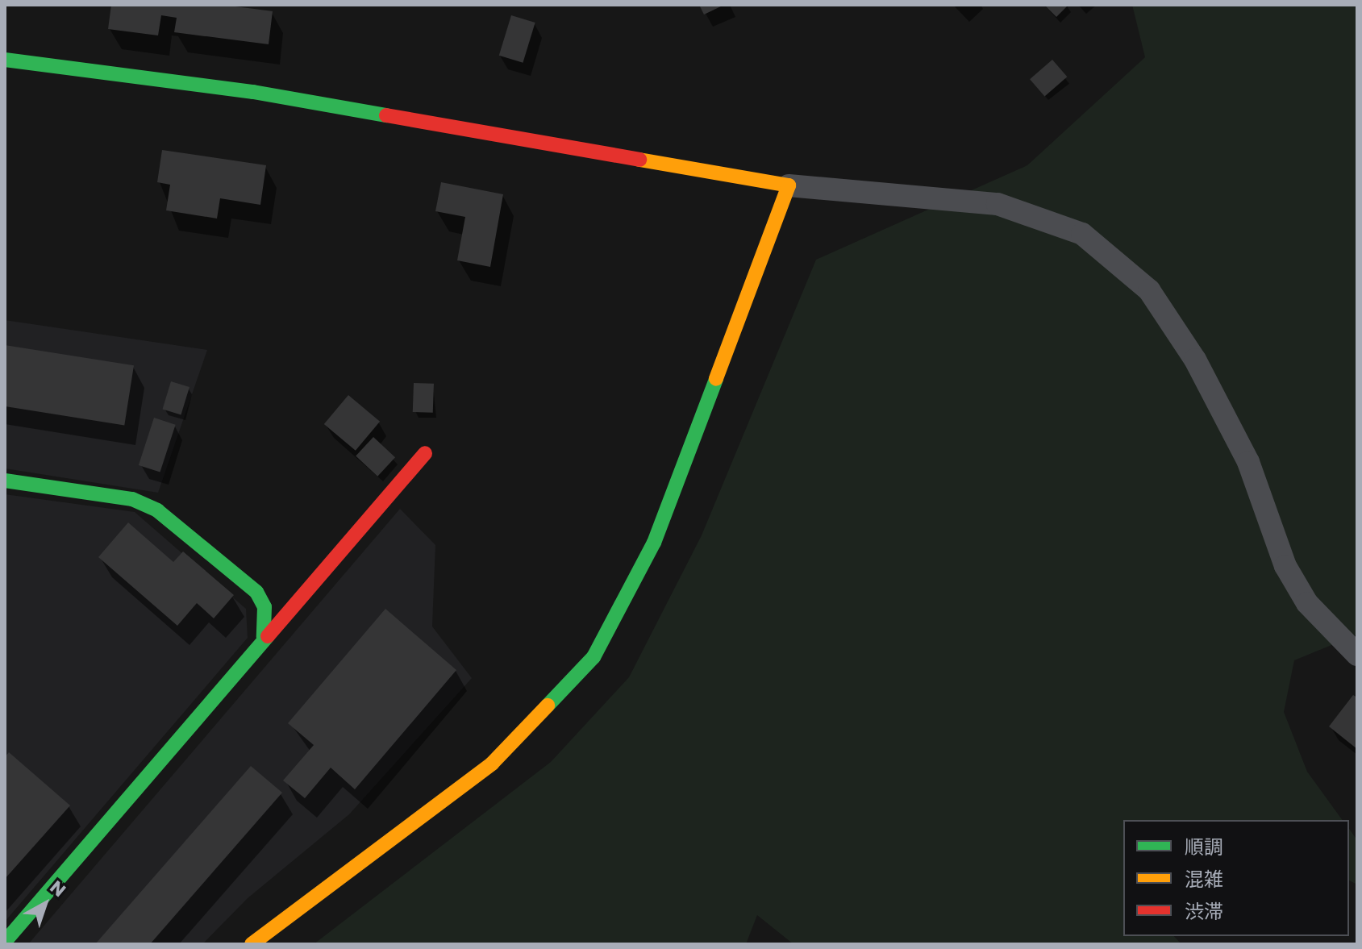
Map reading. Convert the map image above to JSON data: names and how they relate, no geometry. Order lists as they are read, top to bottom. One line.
{"legend":["順調","混雑","渋滞"],"north":"top right"}
